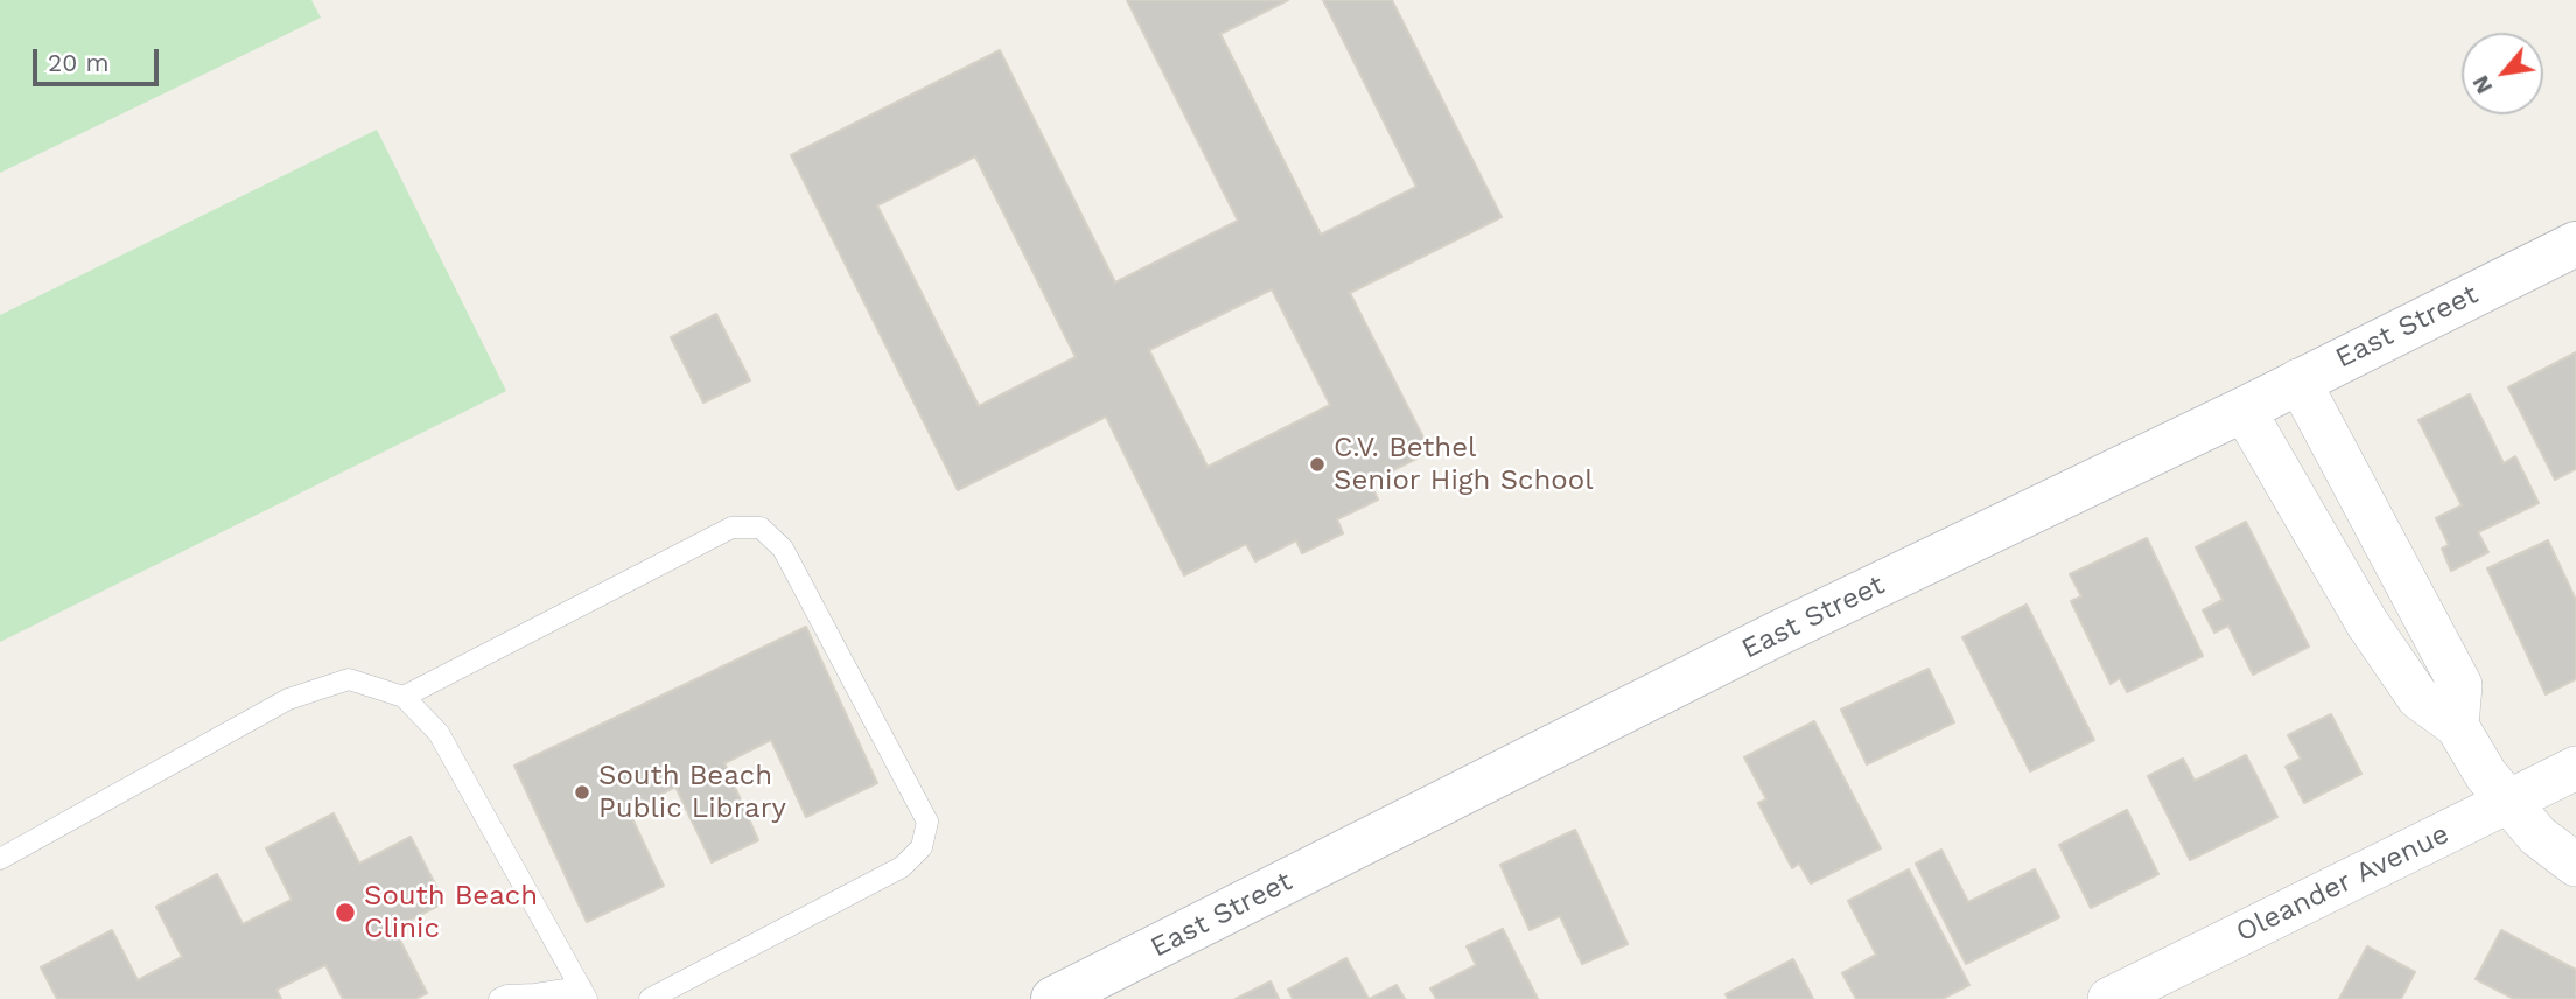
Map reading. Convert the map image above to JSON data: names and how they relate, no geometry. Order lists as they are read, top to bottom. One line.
{"streets":{"main road":["East Street"],"street":["Oleander Avenue"]},"places":["C.V. Bethel Senior High School","South Beach Public Library","South Beach Clinic"],"scale_bar":"20 m","north":"bottom left"}
